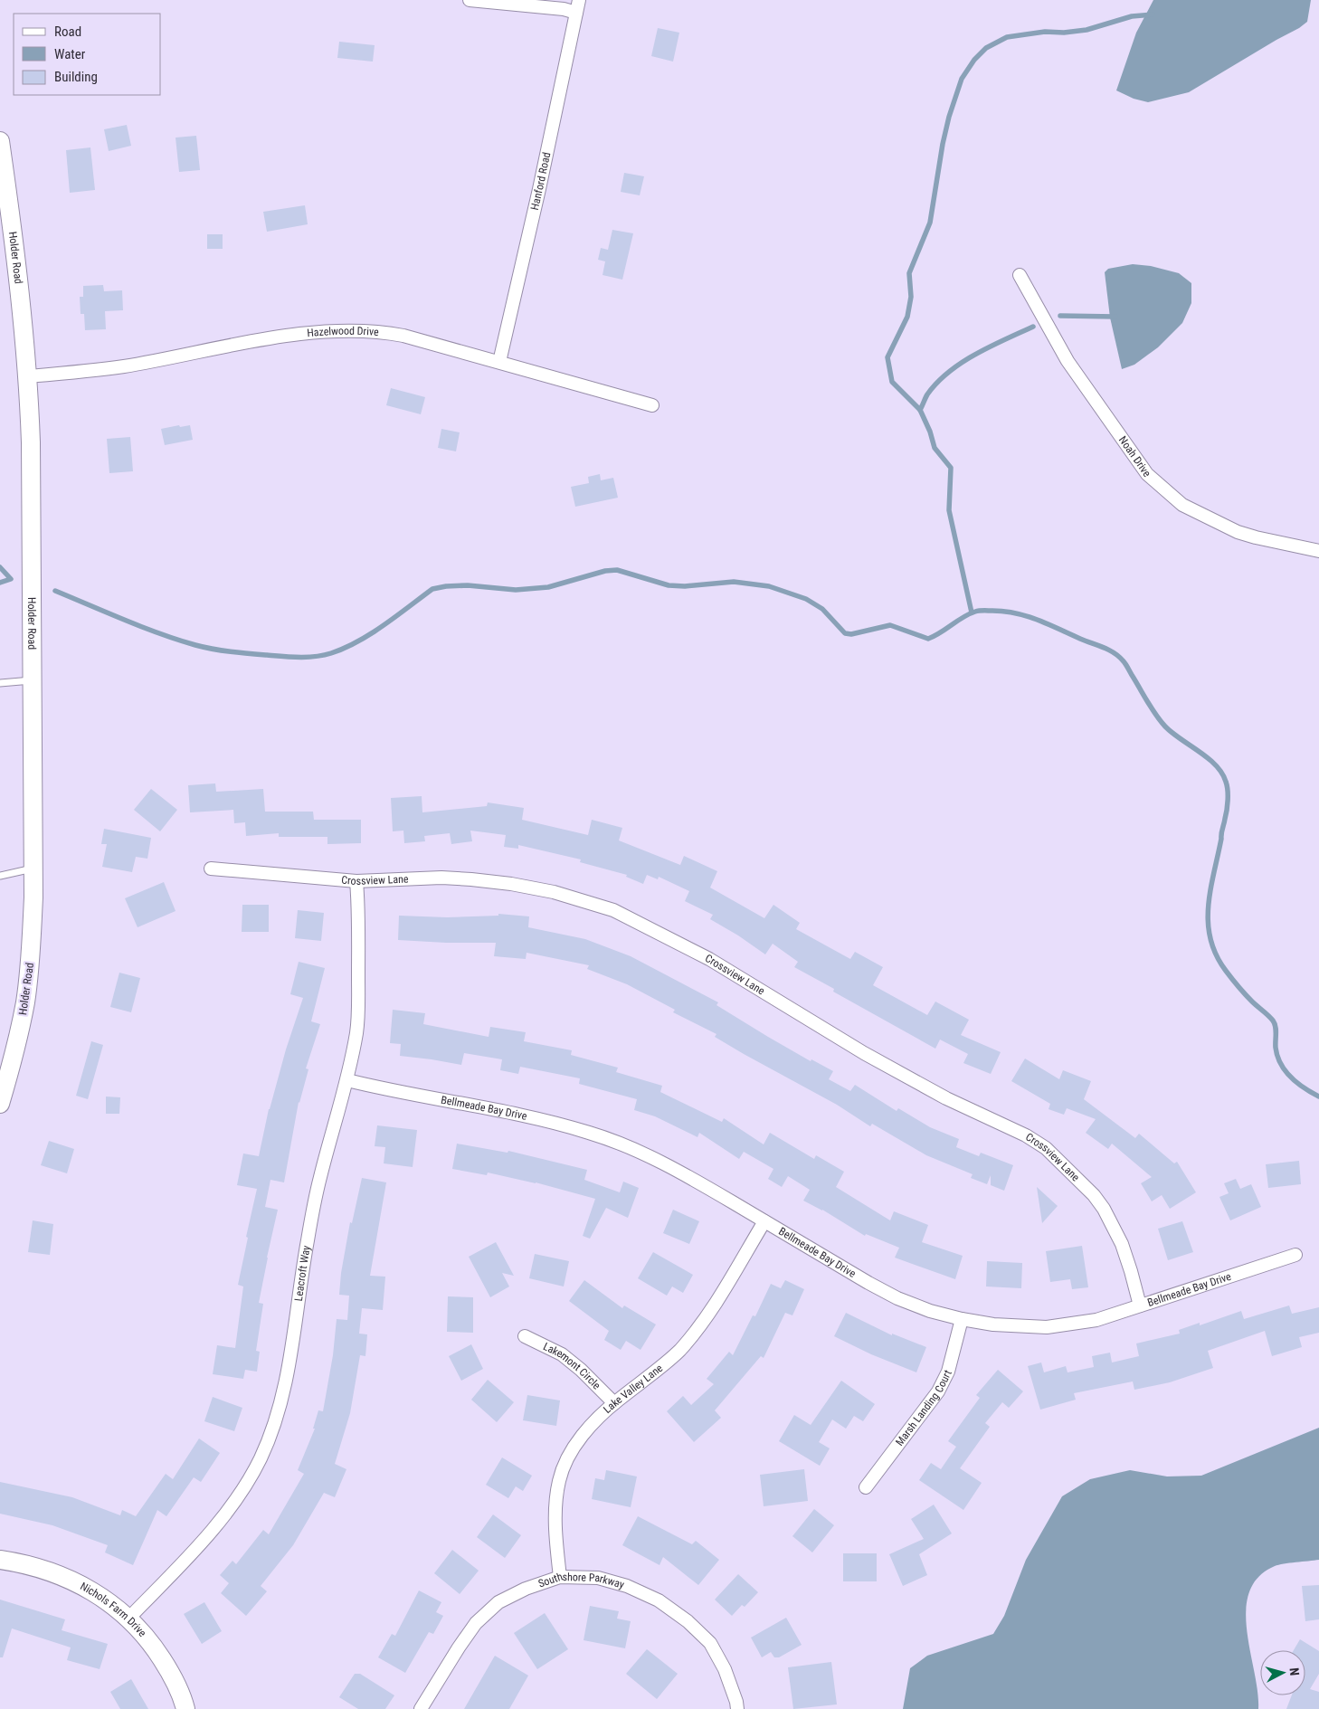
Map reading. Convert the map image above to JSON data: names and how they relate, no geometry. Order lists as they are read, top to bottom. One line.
{"streets":{"street":["Hanford Road","Holder Road","Hazelwood Drive","Noah Drive","Crossview Lane","Bellmeade Bay Drive","Leacroft Way","Lakemont Circle","Lake Valley Lane","Marsh Landing Court","Southshore Parkway","Nichols Farm Drive"]},"crossings":[["Hanford Road","Hazelwood Drive"],["Holder Road","Hazelwood Drive"],["Crossview Lane","Bellmeade Bay Drive"],["Crossview Lane","Leacroft Way"],["Bellmeade Bay Drive","Leacroft Way"],["Bellmeade Bay Drive","Lake Valley Lane"],["Bellmeade Bay Drive","Marsh Landing Court"],["Leacroft Way","Nichols Farm Drive"],["Lakemont Circle","Lake Valley Lane"],["Lake Valley Lane","Southshore Parkway"]],"legend":["Road","Water","Building"],"north":"right"}
